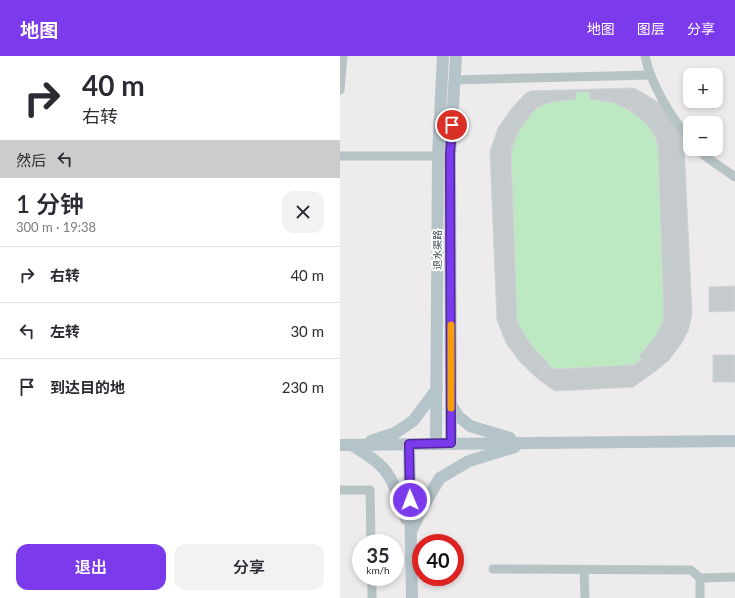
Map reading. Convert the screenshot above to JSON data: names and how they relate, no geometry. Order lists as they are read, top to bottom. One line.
{"streets":{"main road":["退水渠路"]},"page":{"header":"地图","nav":["地图","图层","分享"],"turn":["40 m","右转"],"map_buttons":["+","−"],"then":"然后","heading":["1 分钟","300 m · 19:38"],"list":[{"name":"右转","value":"40 m"},{"name":"左转","value":"30 m"},{"name":"到达目的地","value":"230 m"}],"speed":"35 km/h","limit":"40","buttons":["退出","分享"]}}
